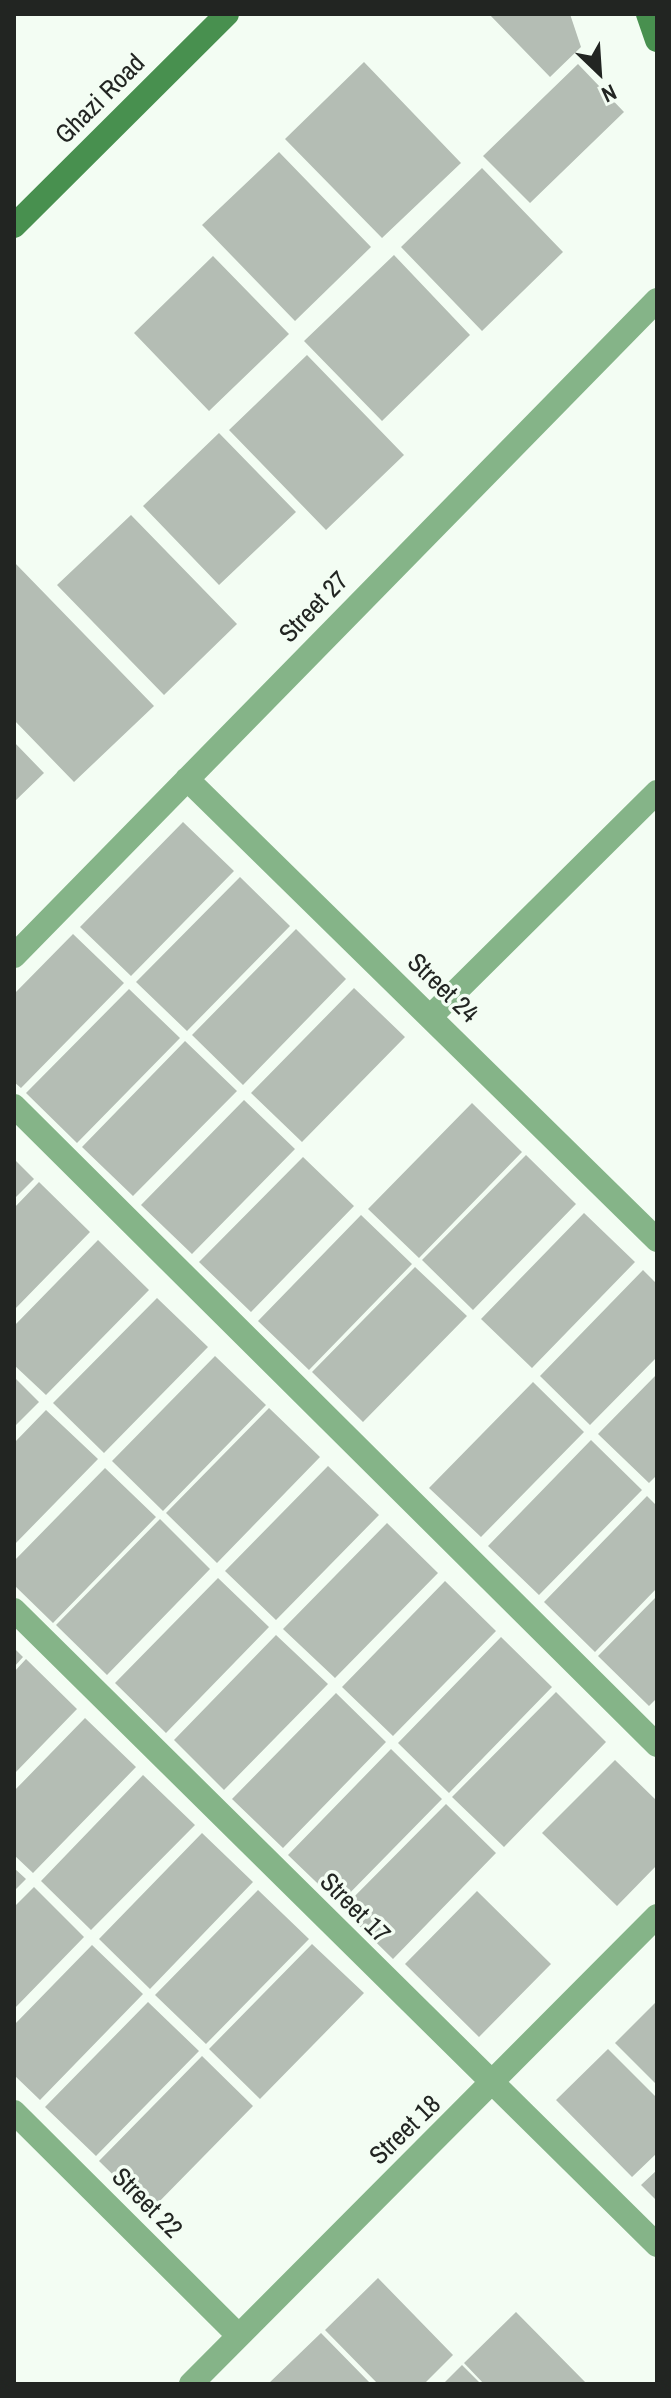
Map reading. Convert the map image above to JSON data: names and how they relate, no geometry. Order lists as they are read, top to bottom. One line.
{"streets":{"main road":["Ghazi Road"],"street":["Street 27","Street 24","Street 17","Street 18","Street 22"]},"crossings":[["Street 27","Street 24"],["Street 17","Street 18"],["Street 18","Street 22"]],"north":"bottom right"}
